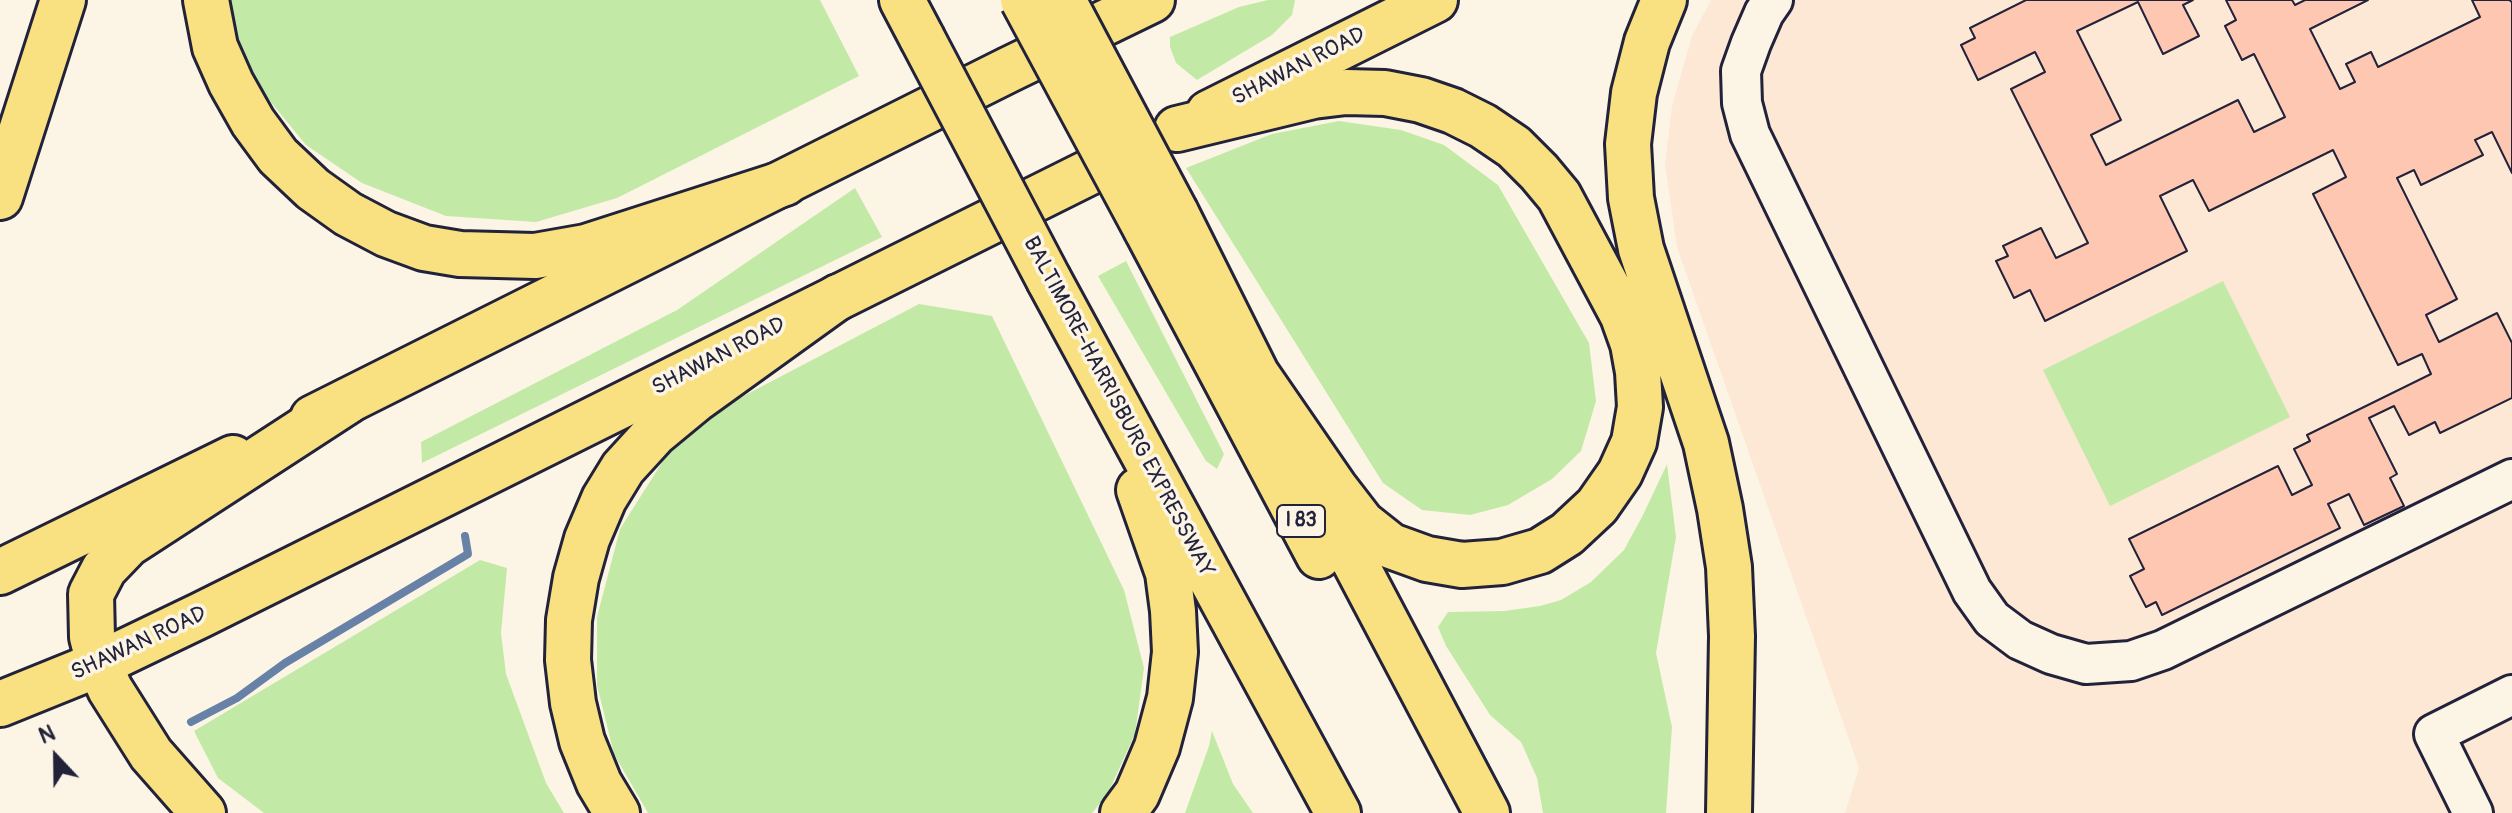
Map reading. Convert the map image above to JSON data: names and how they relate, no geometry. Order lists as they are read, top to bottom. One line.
{"streets":{"main road":["SHAWAN ROAD","BALTIMORE-HARRISBURG EXPRESSWAY","I 83"]},"north":"top"}
